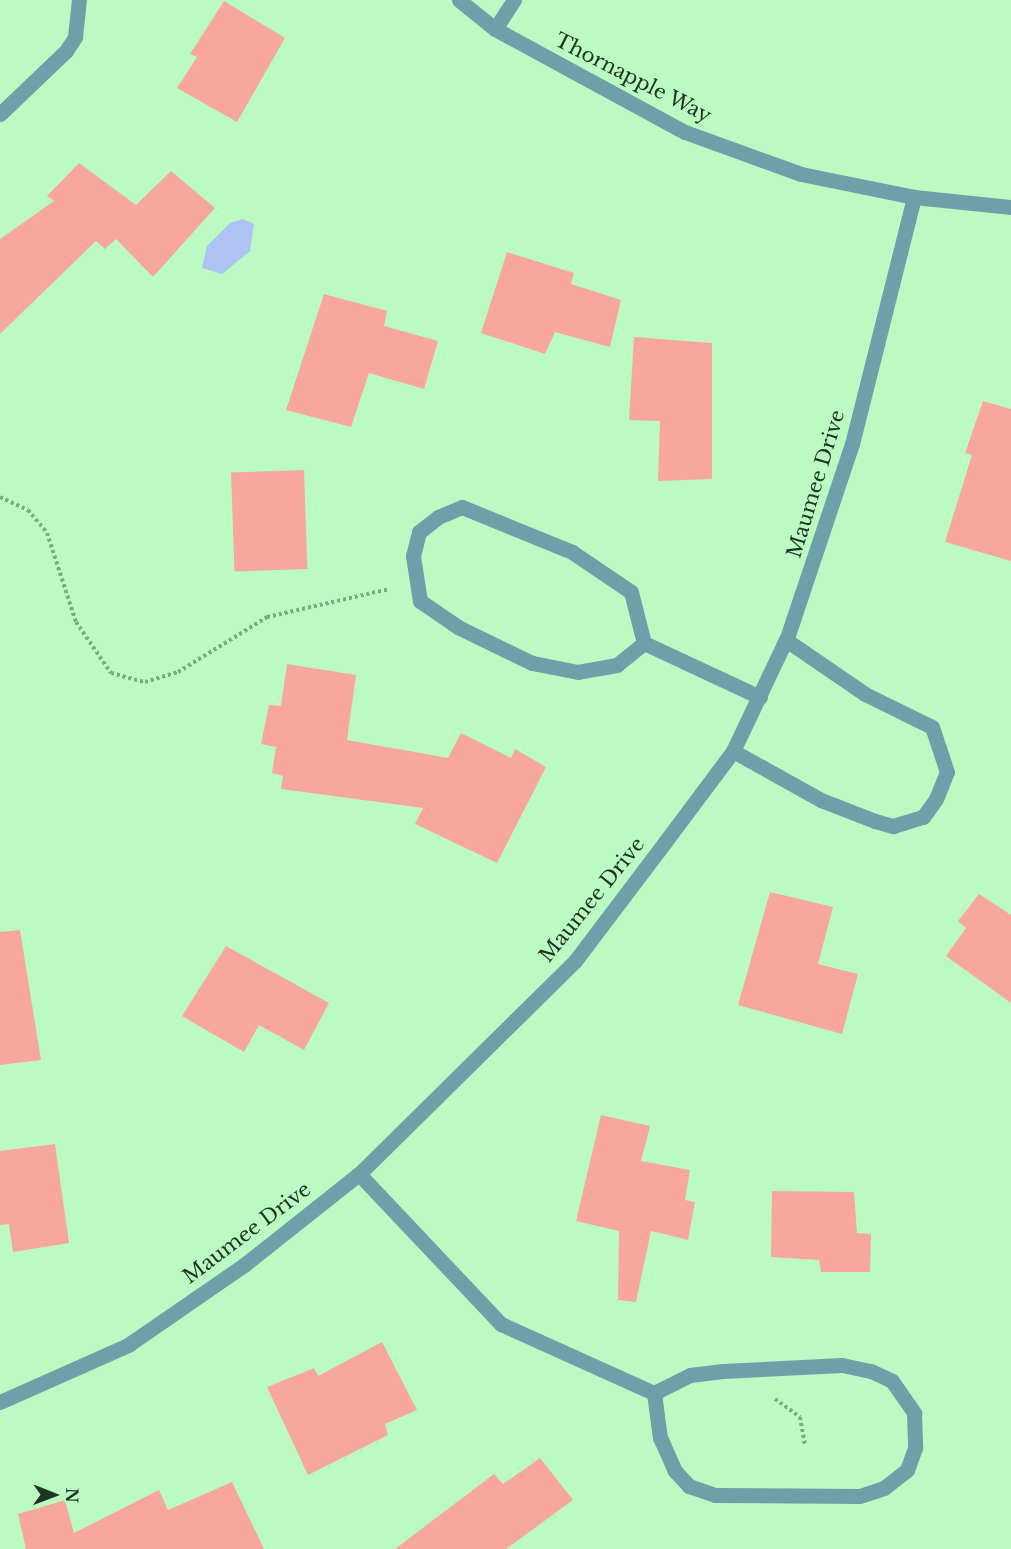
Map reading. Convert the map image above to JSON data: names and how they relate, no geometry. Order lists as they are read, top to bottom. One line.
{"streets":{"street":["Thornapple Way","Maumee Drive"]},"crossings":[["Thornapple Way","Maumee Drive"]],"north":"right"}
